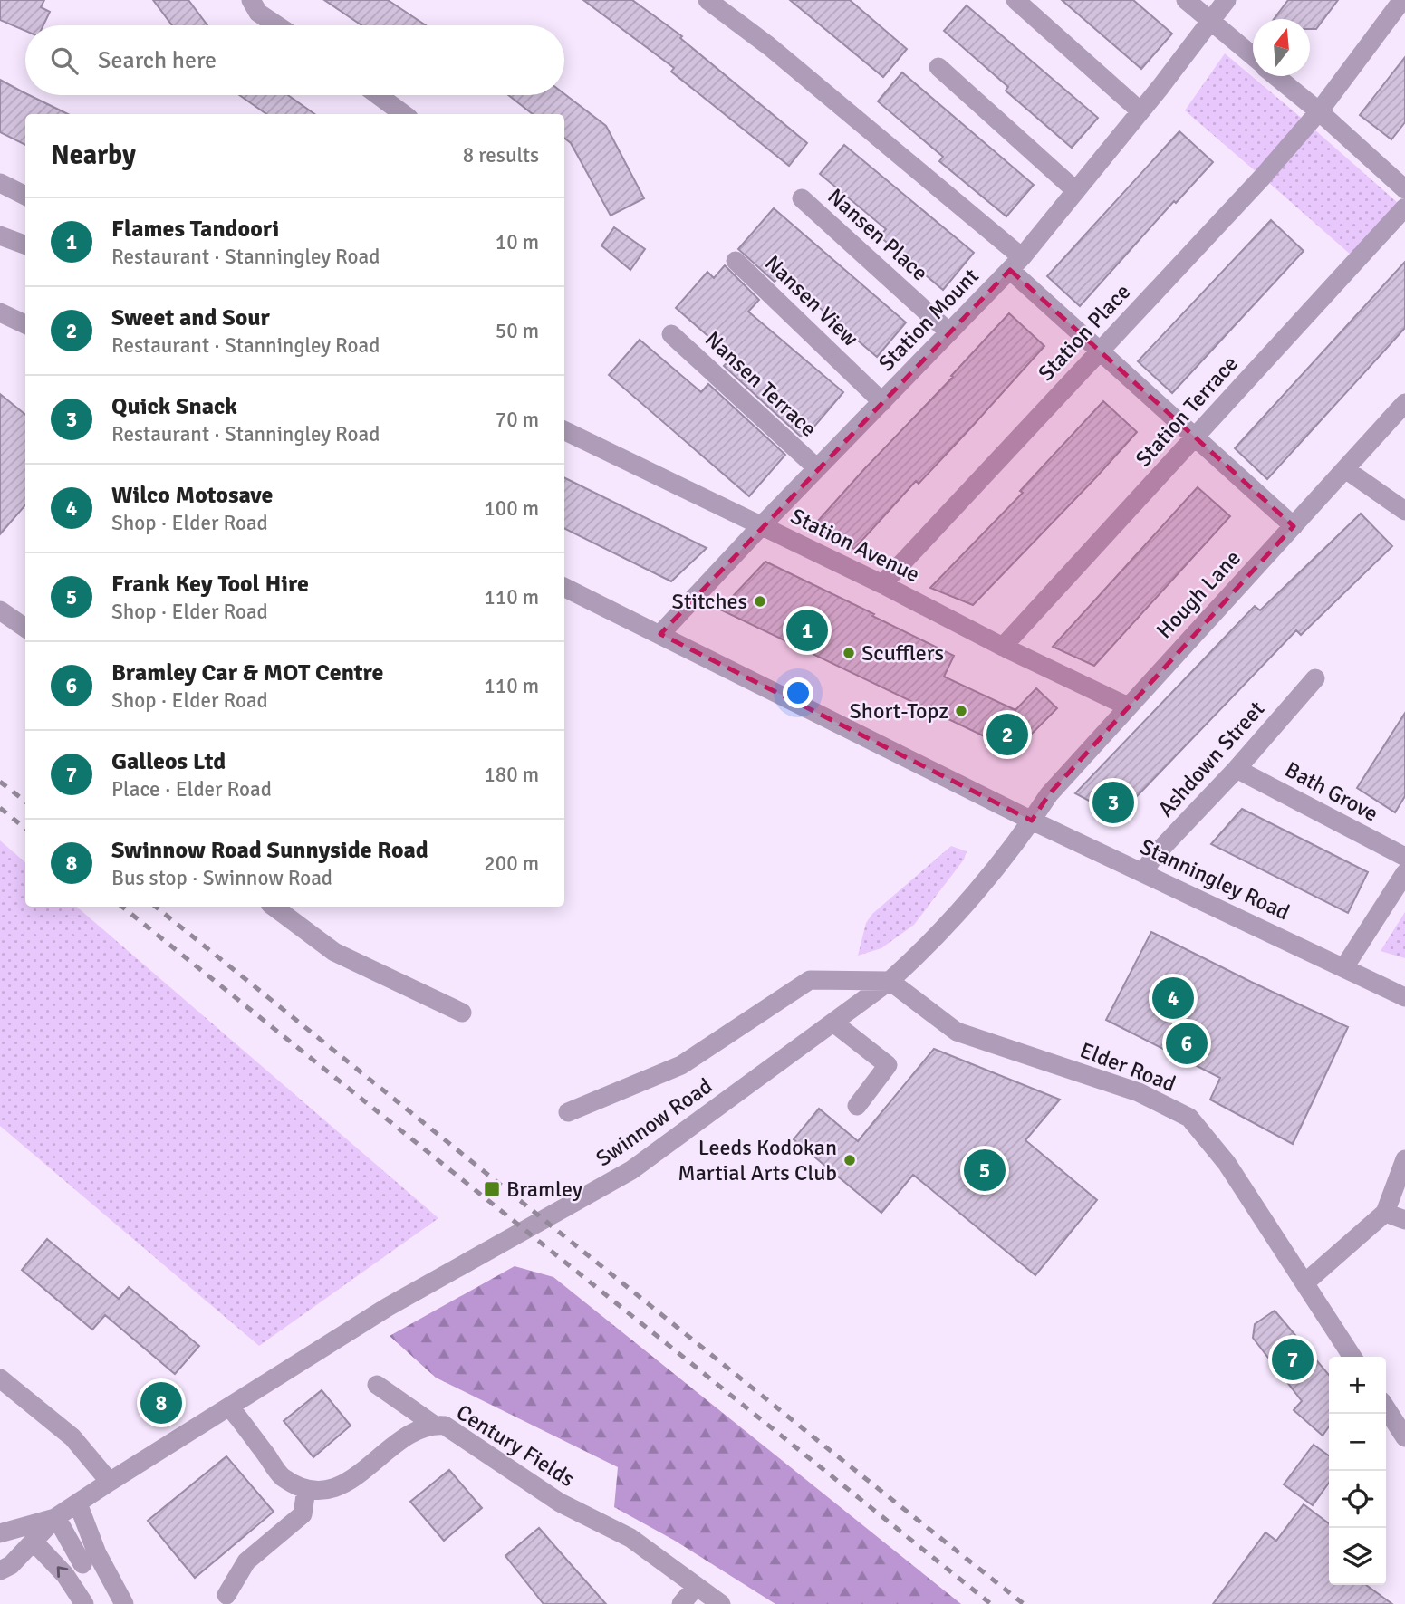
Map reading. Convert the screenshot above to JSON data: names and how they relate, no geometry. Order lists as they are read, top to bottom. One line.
{"streets":{"street":["Nansen Place","Nansen View","Station Mount","Station Place","Nansen Terrace","Station Terrace","Station Avenue","Hough Lane","Ashdown Street","Bath Grove","Stanningley Road","Elder Road","Swinnow Road","Century Fields"]},"crossings":[["Nansen Place","Station Mount"],["Nansen View","Station Mount"],["Station Mount","Nansen Terrace"],["Station Mount","Station Avenue"],["Station Mount","Stanningley Road"],["Station Place","Station Avenue"],["Station Terrace","Station Avenue"],["Station Avenue","Hough Lane"],["Hough Lane","Stanningley Road"],["Hough Lane","Swinnow Road"],["Ashdown Street","Bath Grove"],["Ashdown Street","Stanningley Road"],["Stanningley Road","Swinnow Road"],["Elder Road","Swinnow Road"]],"places":{"other":["Stitches","Scufflers","Short-Topz","Leeds Kodokan Martial Arts Club"],"transit":["Bramley"]},"north":"top","page":{"search":"Search here","heading":["Nearby","8 results"],"list":[{"mark":"1","name":"Flames Tandoori","note":"Restaurant · Stanningley Road","value":"10 m"},{"mark":"2","name":"Sweet and Sour","note":"Restaurant · Stanningley Road","value":"50 m"},{"mark":"3","name":"Quick Snack","note":"Restaurant · Stanningley Road","value":"70 m"},{"mark":"4","name":"Wilco Motosave","note":"Shop · Elder Road","value":"100 m"},{"mark":"5","name":"Frank Key Tool Hire","note":"Shop · Elder Road","value":"110 m"},{"mark":"6","name":"Bramley Car & MOT Centre","note":"Shop · Elder Road","value":"110 m"},{"mark":"7","name":"Galleos Ltd","note":"Place · Elder Road","value":"180 m"},{"mark":"8","name":"Swinnow Road Sunnyside Road","note":"Bus stop · Swinnow Road","value":"200 m"}],"pins":["1","2","3","4","6","5","7","8"],"map_buttons":["+","−"]}}
